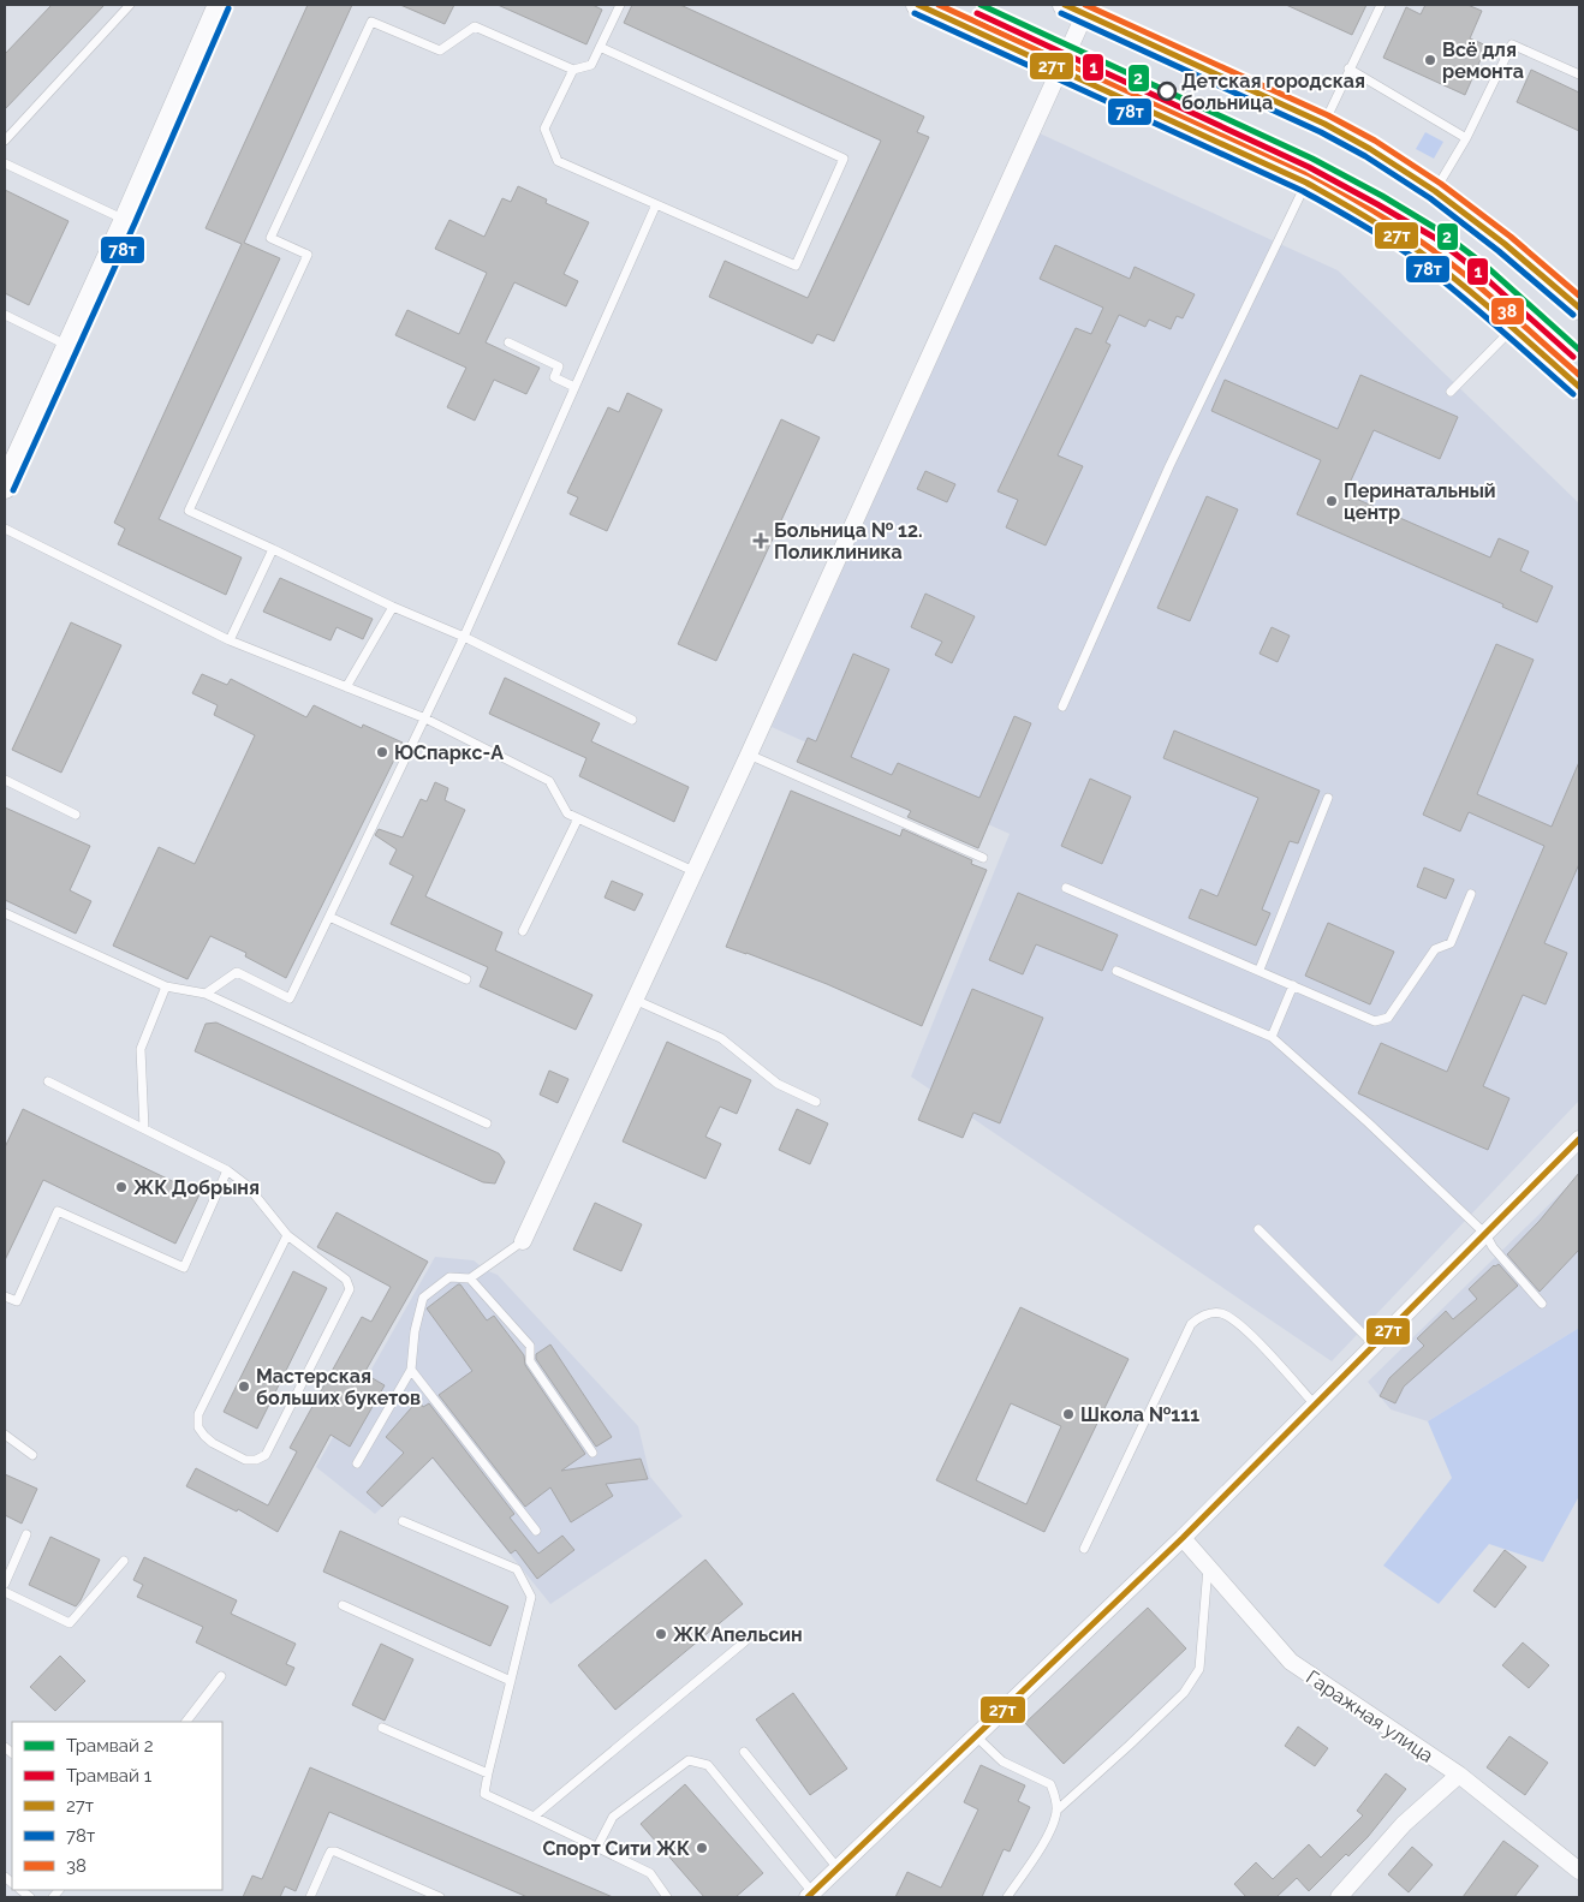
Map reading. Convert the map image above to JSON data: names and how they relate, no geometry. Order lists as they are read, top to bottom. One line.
{"streets":{"street":["Гаражная улица"]},"places":{"other":["Всё для ремонта","Детская городская больница","Перинатальный центр","ЮСпаркс-А","ЖК Добрыня","Мастерская больших букетов","Школа №111","ЖК Апельсин","Спорт Сити ЖК"],"health":["Больница № 12. Поликлиника"]},"lines":["tram line 2","transit line 27т","transit line 38","transit line 78т","tram line 1"],"legend":["Трамвай 2","Трамвай 1","27т","78т","38"]}
